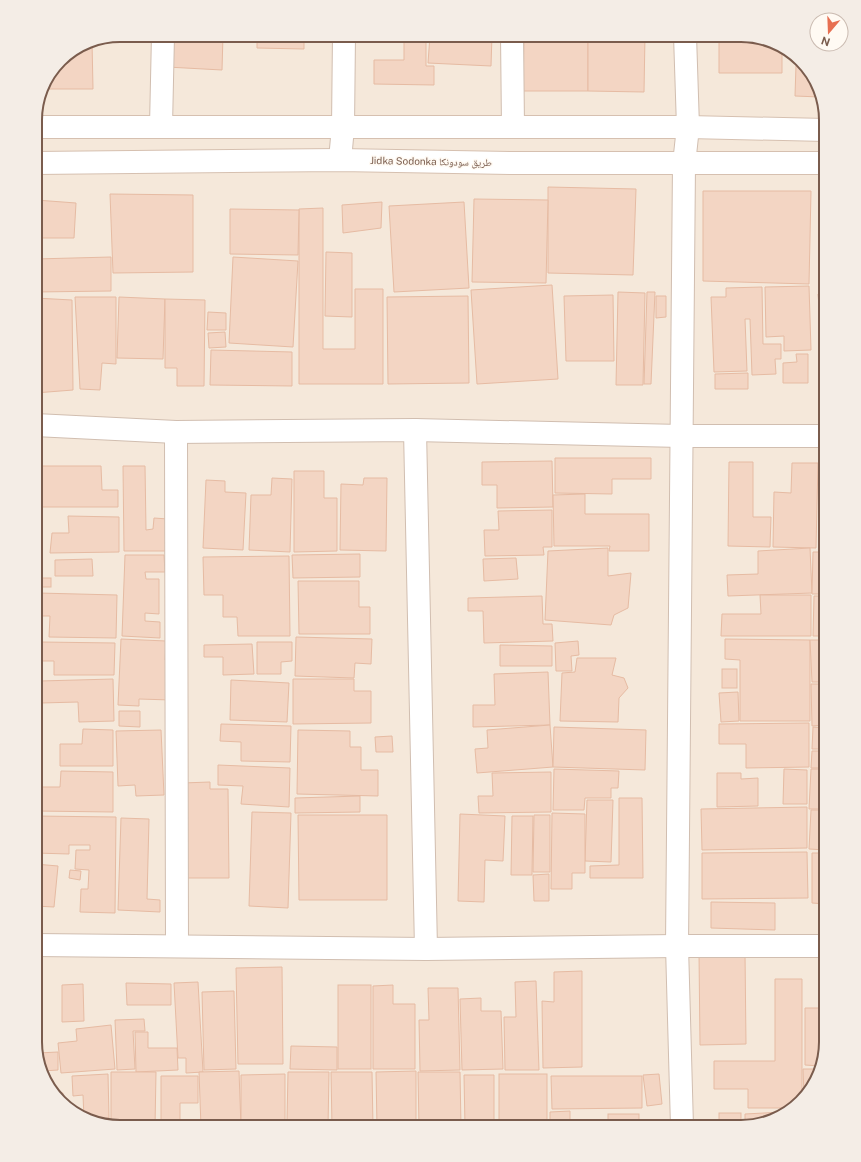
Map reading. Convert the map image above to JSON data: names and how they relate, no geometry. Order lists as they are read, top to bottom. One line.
{"streets":{"street":["Jidka Sodonka طريق سودونكا"]},"north":"bottom"}
